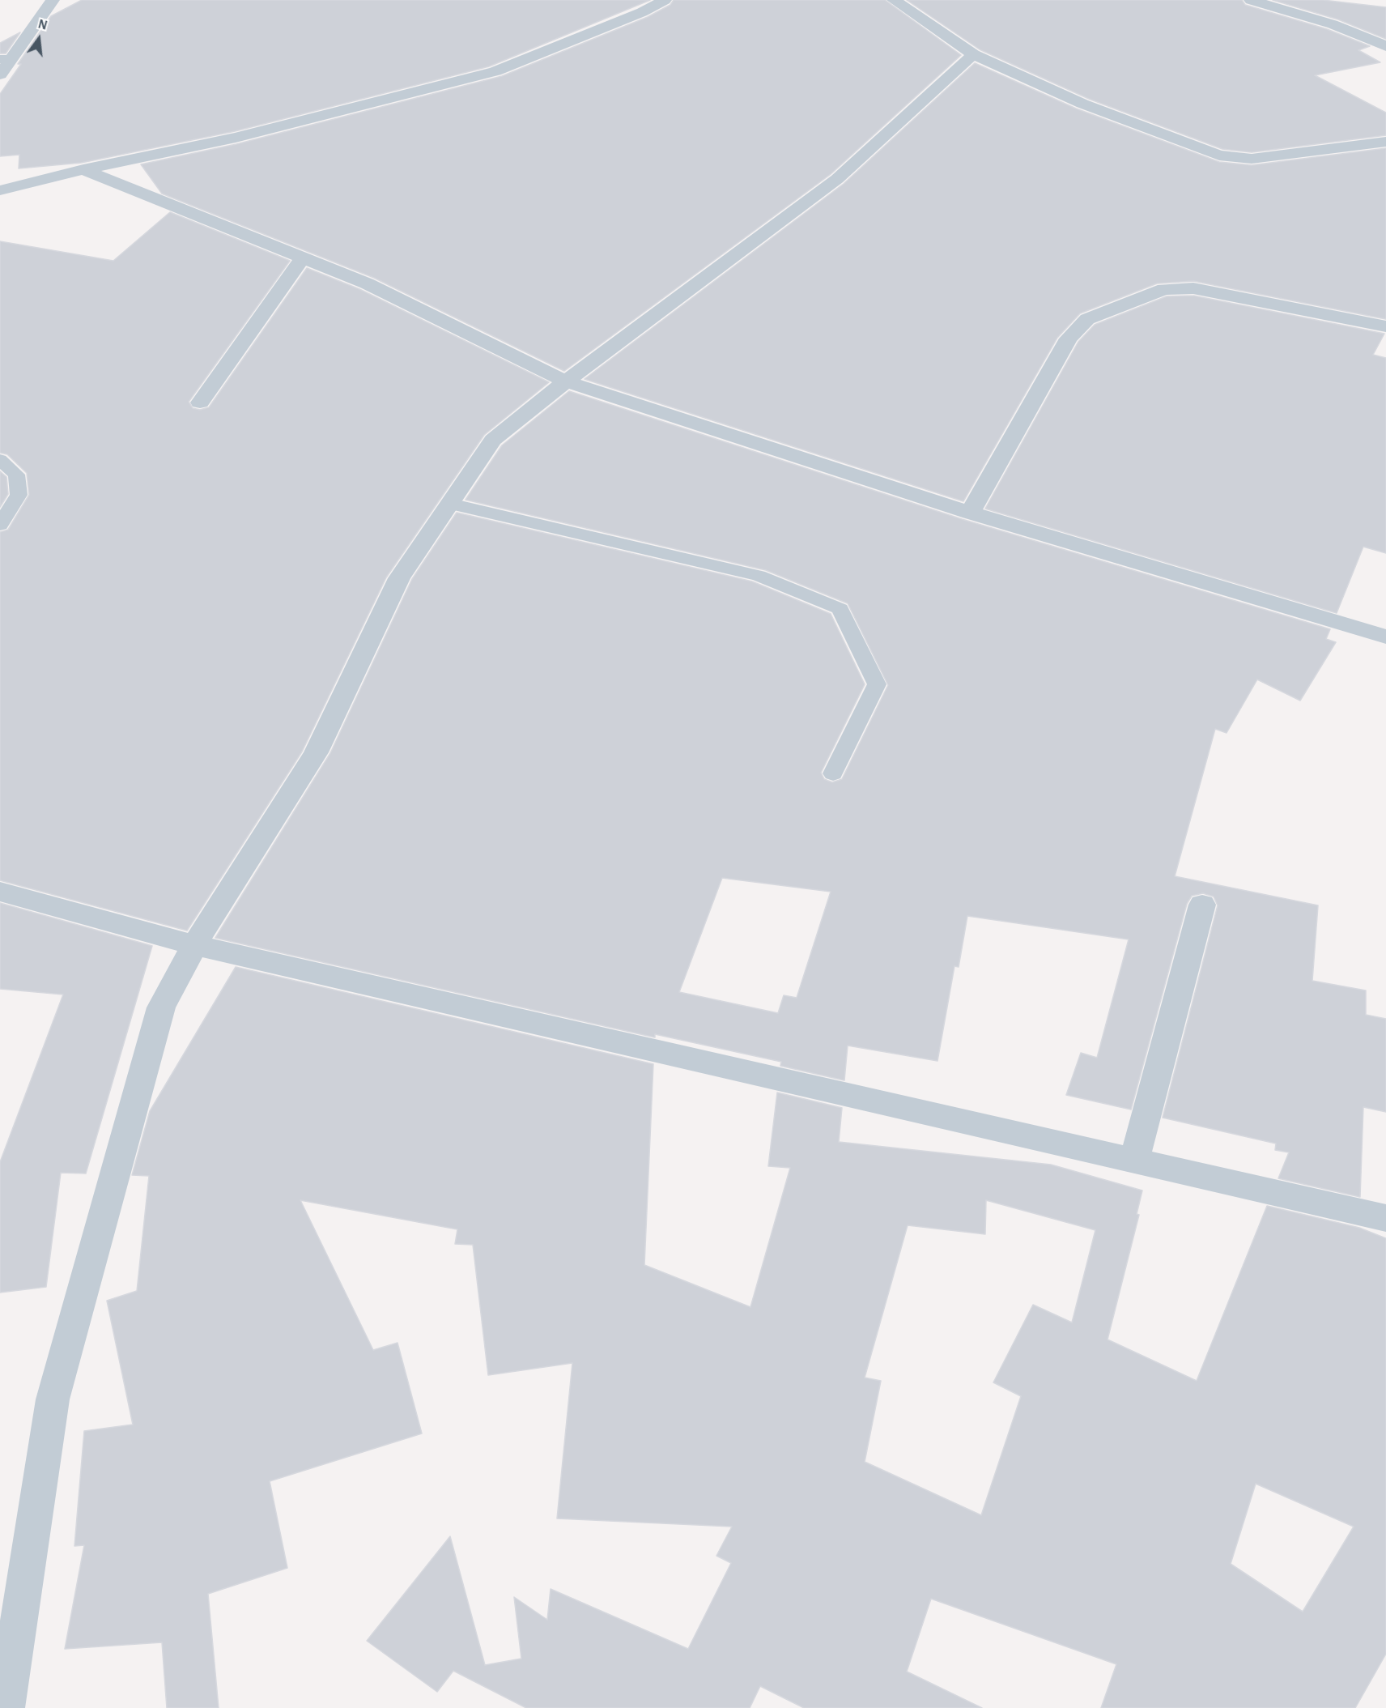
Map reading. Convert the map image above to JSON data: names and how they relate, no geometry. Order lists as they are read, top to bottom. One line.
{"north":"top"}
